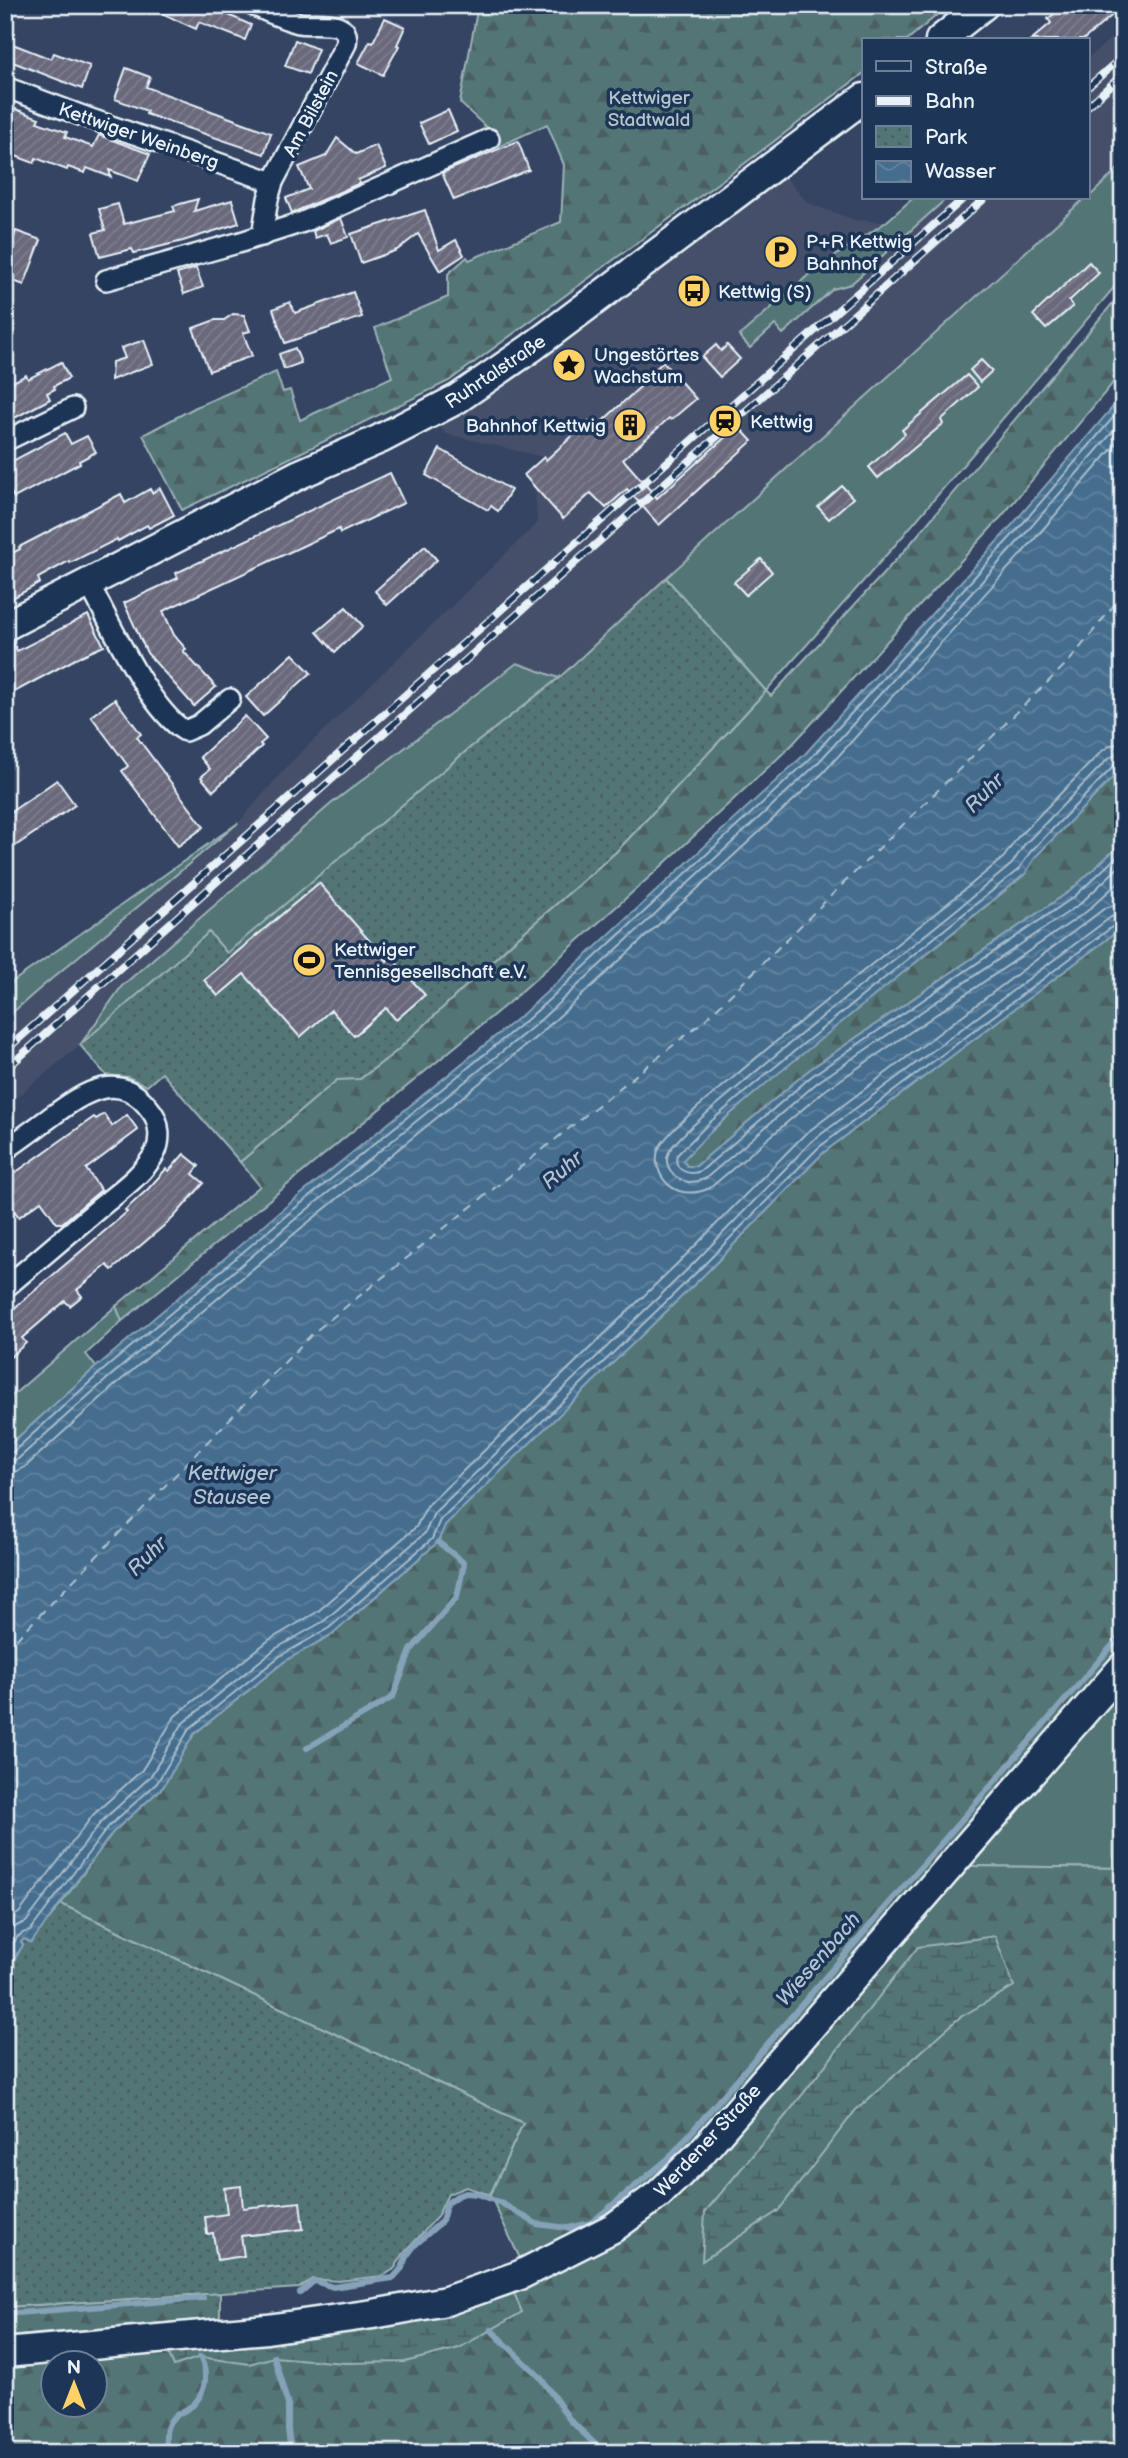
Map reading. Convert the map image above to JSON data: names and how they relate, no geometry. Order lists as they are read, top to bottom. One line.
{"streets":{"main road":["Ruhrtalstraße","Werdener Straße"],"street":["Am Bilstein","Kettwiger Weinberg"]},"crossings":[["Am Bilstein","Kettwiger Weinberg"]],"water":["Ruhr","Kettwiger Stausee","Wiesenbach"],"parks":["Kettwiger Stadtwald"],"places":{"parking":["P+R Kettwig Bahnhof"],"bus stop":["Kettwig (S)"],"place":["Ungestörtes Wachstum"],"station":["Kettwig"],"building":["Bahnhof Kettwig"],"sports":["Kettwiger Tennisgesellschaft e.V."]},"legend":["Straße","Bahn","Park","Wasser"],"north":"top"}
